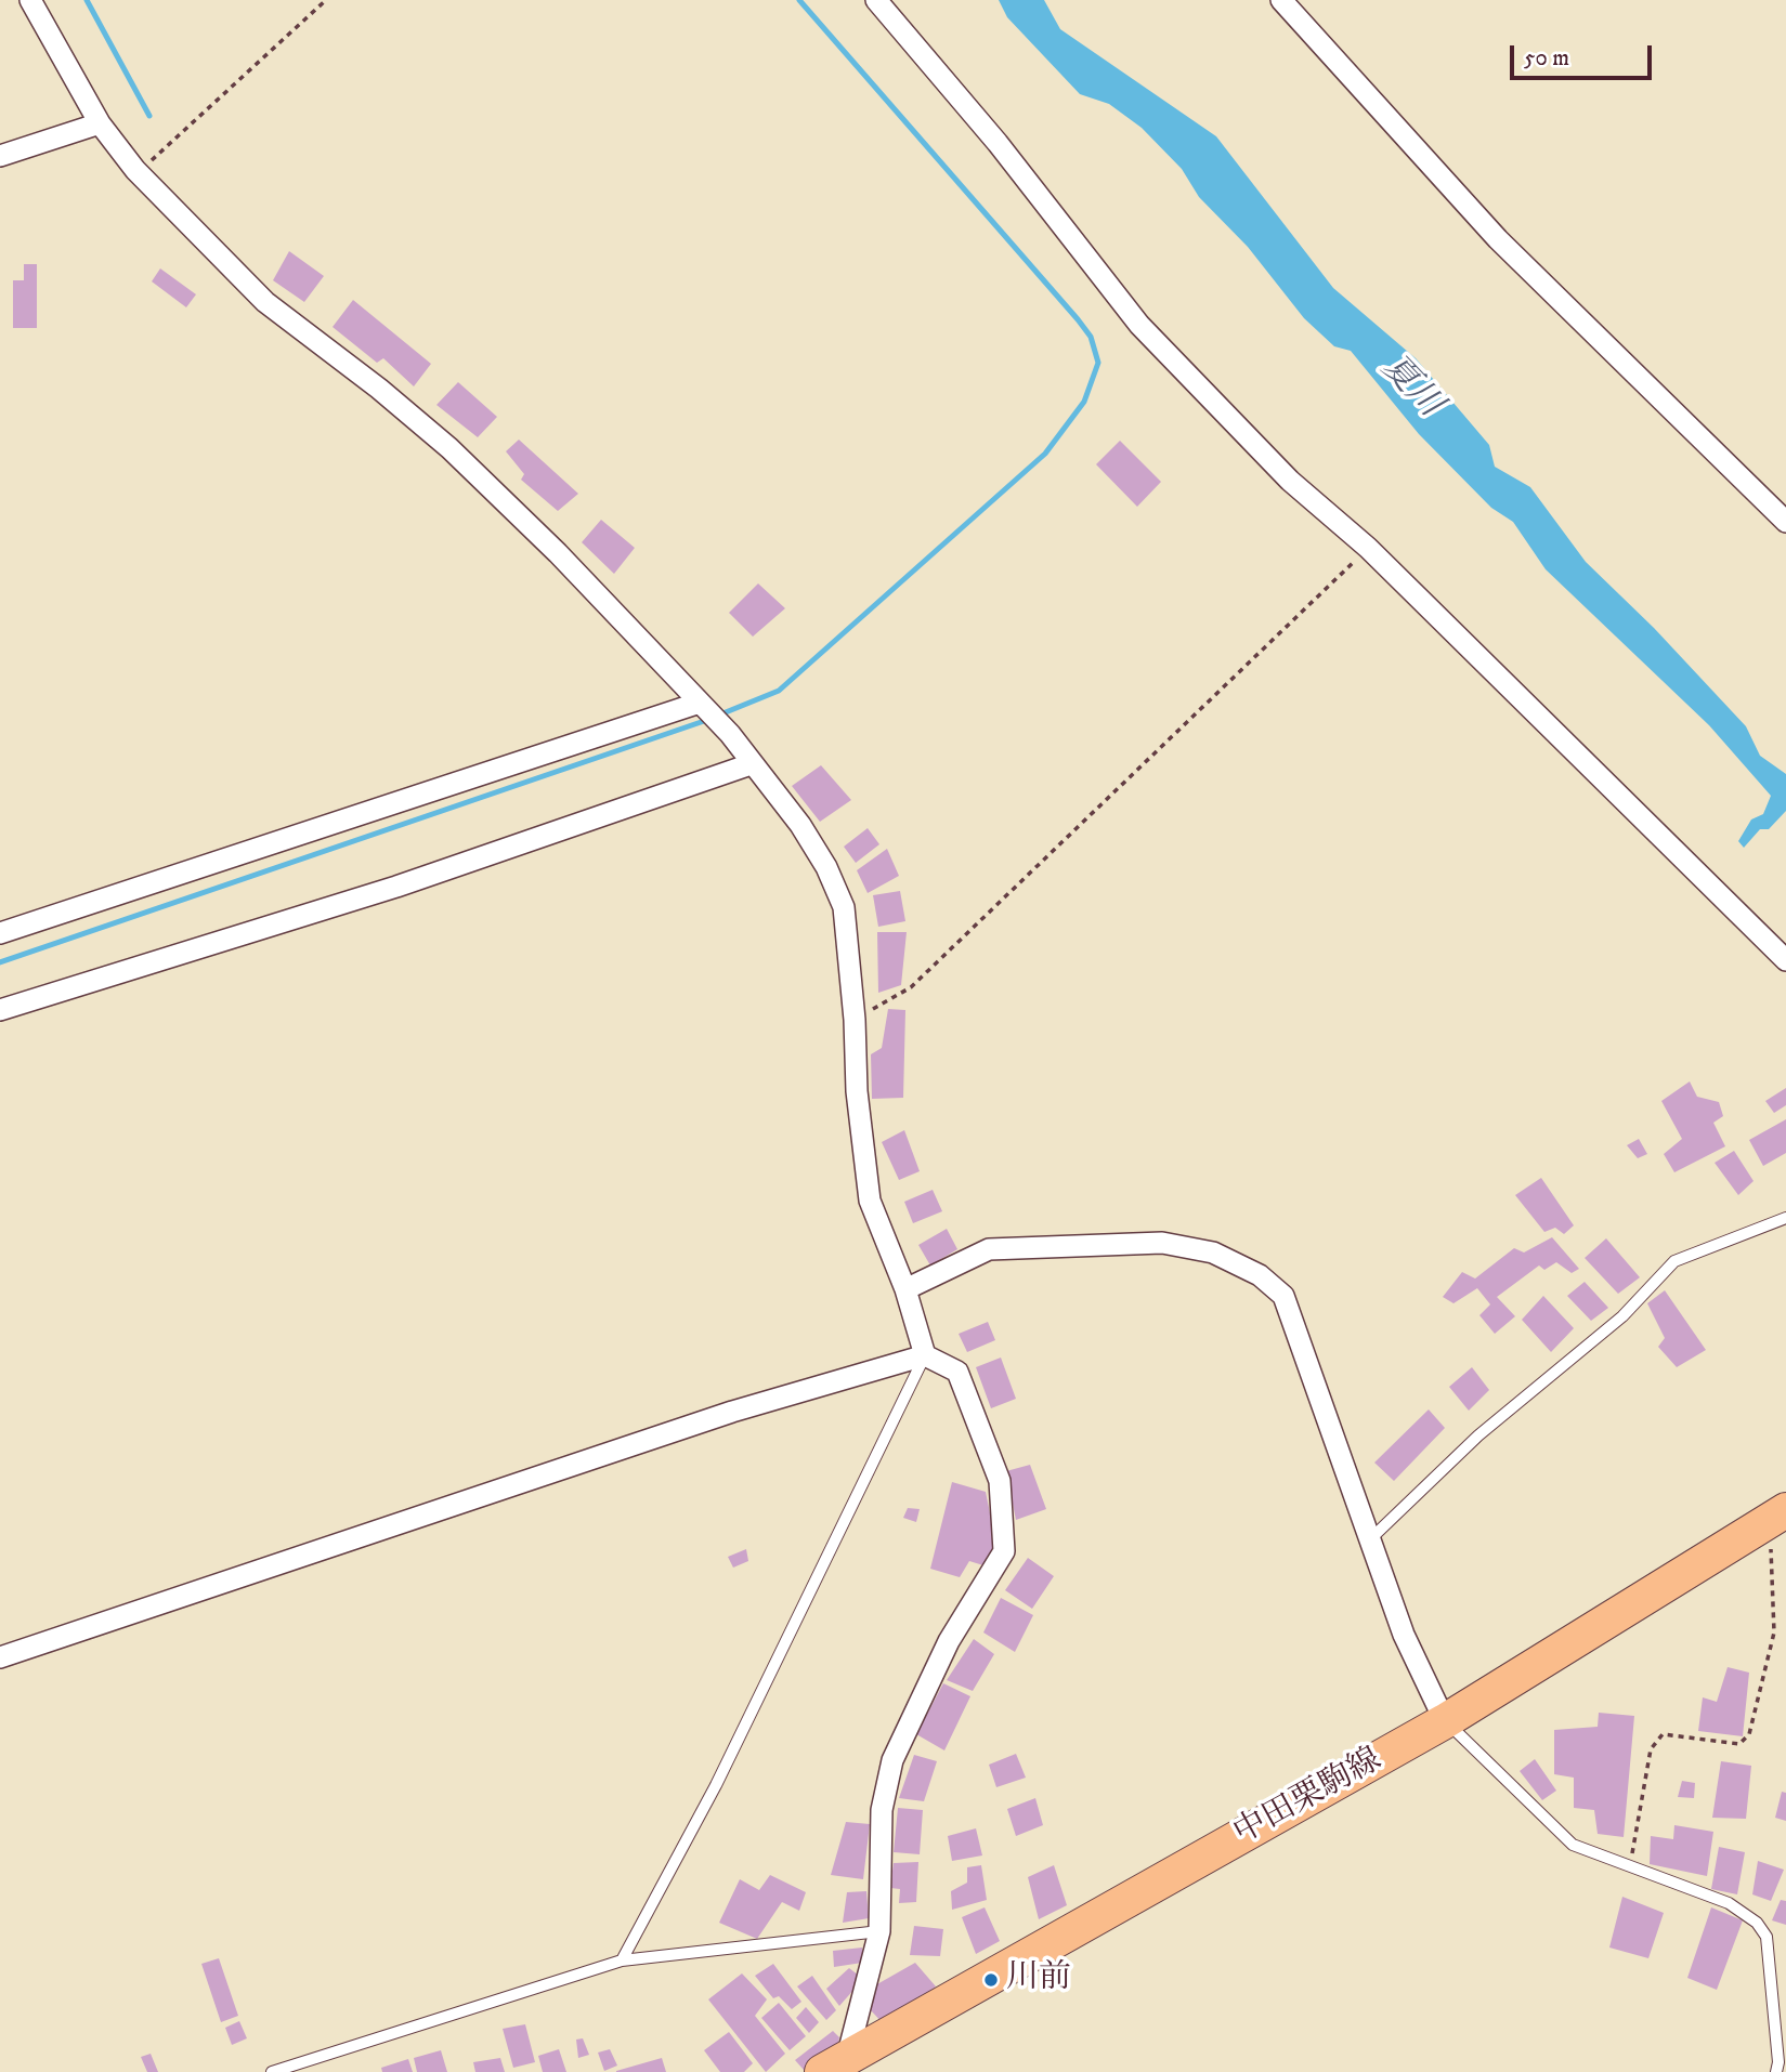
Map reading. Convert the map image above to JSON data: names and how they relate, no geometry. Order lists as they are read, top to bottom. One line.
{"streets":{"main road":["中田栗駒線"]},"water":["夏川"],"places":["川前"],"scale_bar":"50 m"}
